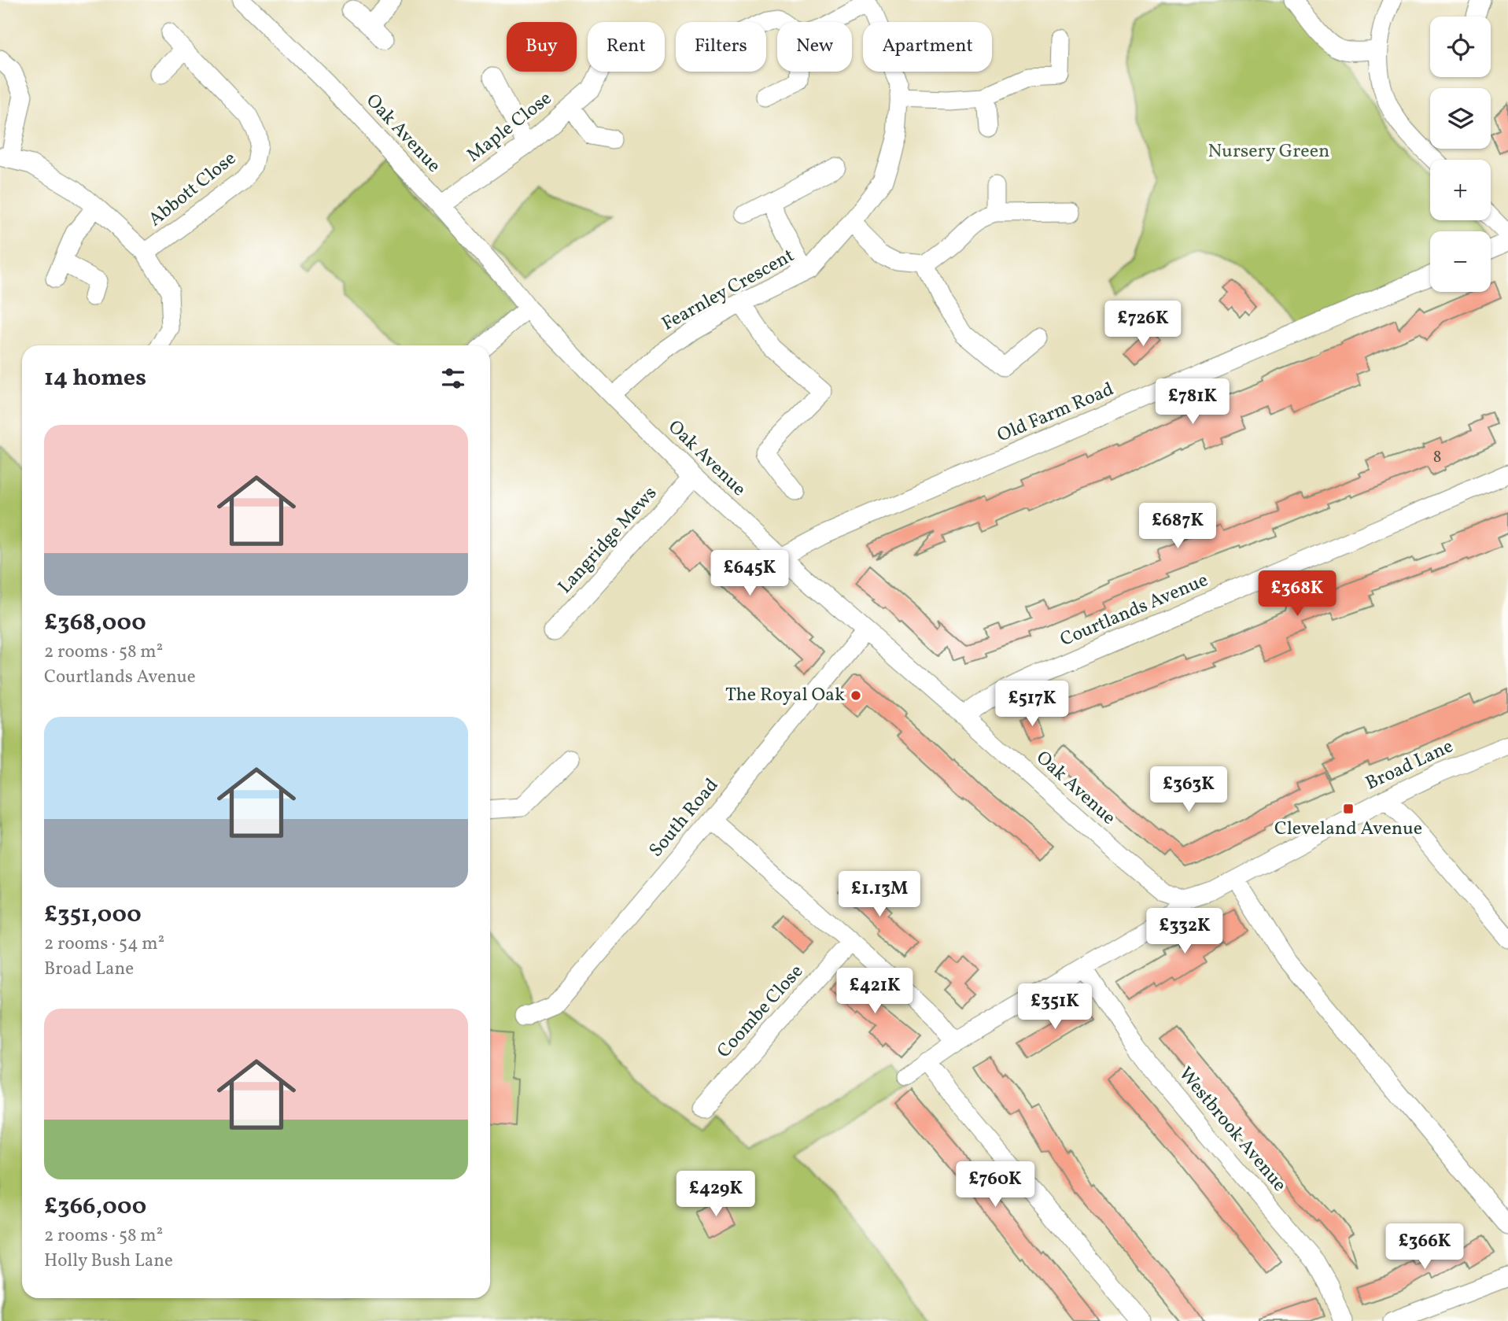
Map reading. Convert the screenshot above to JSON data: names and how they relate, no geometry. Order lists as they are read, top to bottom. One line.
{"streets":{"street":["Maple Close","Oak Avenue","Abbott Close","Fearnley Crescent","Old Farm Road","Langridge Mews","Courtlands Avenue","Broad Lane","South Road","Coombe Close","Westbrook Avenue"]},"crossings":[["Maple Close","Oak Avenue"],["Oak Avenue","Fearnley Crescent"],["Oak Avenue","Old Farm Road"],["Oak Avenue","Langridge Mews"],["Oak Avenue","Courtlands Avenue"],["Oak Avenue","Broad Lane"],["Oak Avenue","South Road"],["Broad Lane","Westbrook Avenue"]],"parks":["Nursery Green"],"places":{"other":["The Royal Oak"],"transit":["Cleveland Avenue"]},"house_numbers":["8"],"page":{"map_buttons":["+","−"],"chip":["Buy","Rent","Filters","New","Apartment"],"price":["£726K","£781K","£687K","£645K","£368K","£517K","£363K","£1.13M","£332K","£421K","£351K","£760K","£429K","£366K"],"heading":"14 homes","list":[{"name":"£368,000","note":"2 rooms · 58 m² · Courtlands Avenue"},{"name":"£351,000","note":"2 rooms · 54 m² · Broad Lane"},{"name":"£366,000","note":"2 rooms · 58 m² · Holly Bush Lane"}]}}
